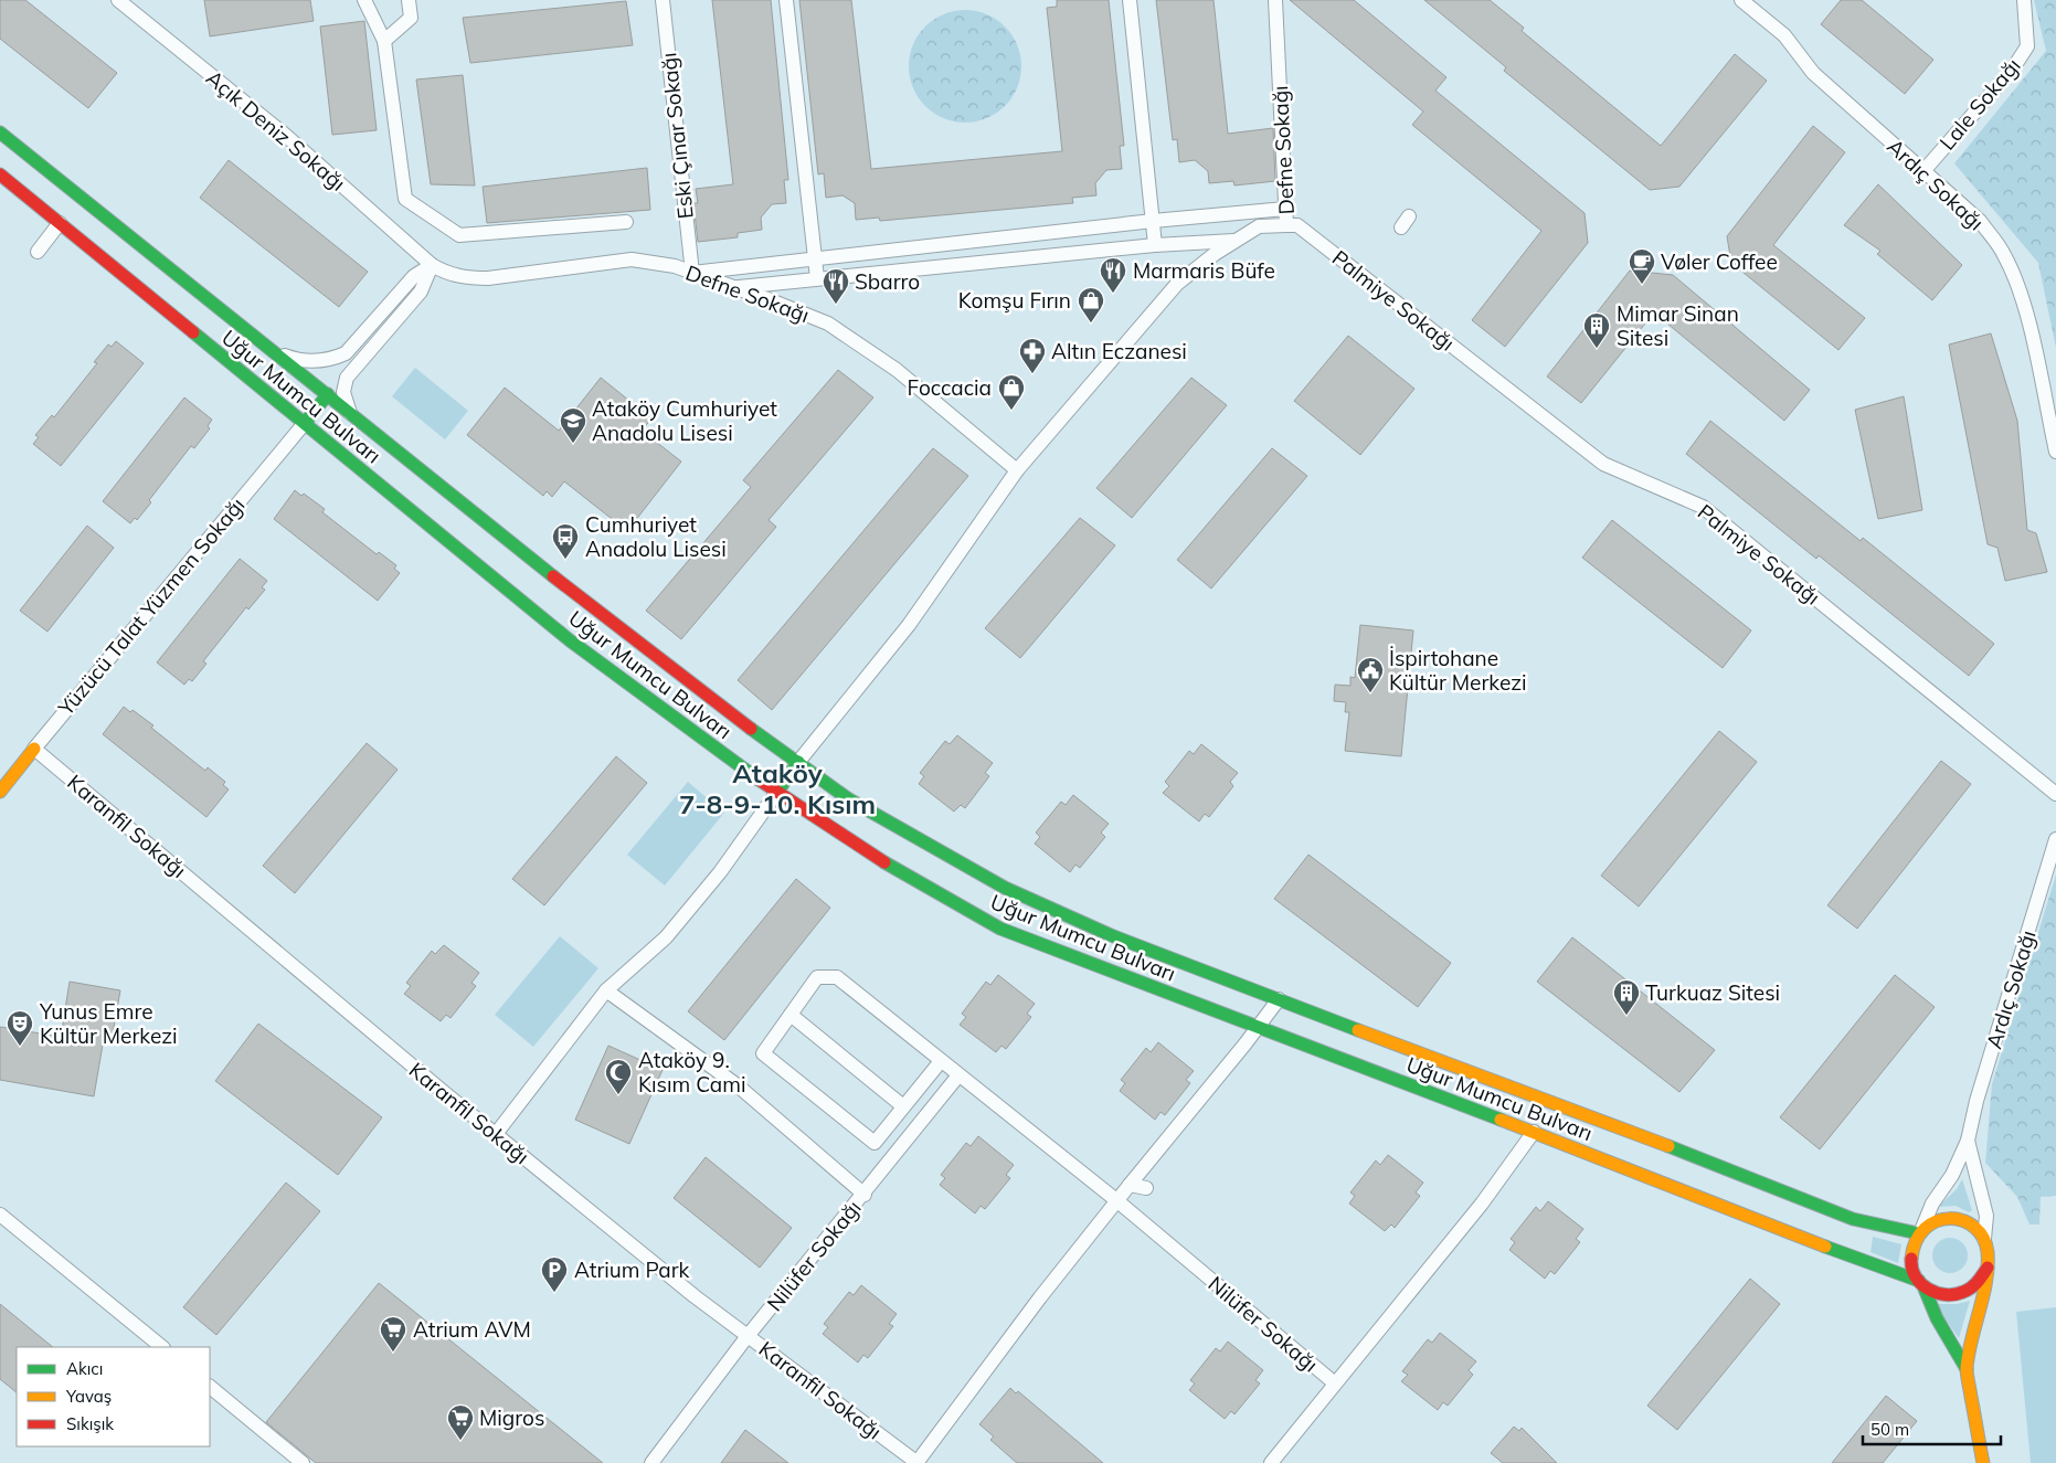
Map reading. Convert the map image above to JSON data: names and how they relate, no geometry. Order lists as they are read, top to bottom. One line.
{"streets":{"main road":["Uğur Mumcu Bulvarı","Yüzücü Talat Yüzmen Sokağı"],"street":["Lale Sokağı","Açık Deniz Sokağı","Eski Çınar Sokağı","Defne Sokağı","Ardıç Sokağı","Palmiye Sokağı","Karanfil Sokağı","Nilüfer Sokağı"]},"crossings":[["Lale Sokağı","Ardıç Sokağı"],["Açık Deniz Sokağı","Defne Sokağı"],["Eski Çınar Sokağı","Defne Sokağı"],["Defne Sokağı","Palmiye Sokağı"],["Defne Sokağı","Uğur Mumcu Bulvarı"],["Uğur Mumcu Bulvarı","Yüzücü Talat Yüzmen Sokağı"],["Yüzücü Talat Yüzmen Sokağı","Karanfil Sokağı"],["Karanfil Sokağı","Nilüfer Sokağı"]],"districts":["Ataköy 7-8-9-10. Kısım"],"places":{"cafe":["Vøler Coffee"],"restaurant":["Marmaris Büfe","Sbarro"],"shop":["Komşu Fırın","Foccacia"],"building":["Mimar Sinan Sitesi","Turkuaz Sitesi"],"pharmacy":["Altın Eczanesi"],"school or university":["Ataköy Cumhuriyet Anadolu Lisesi"],"bus stop":["Cumhuriyet Anadolu Lisesi"],"public building":["İspirtohane Kültür Merkezi"],"theatre":["Yunus Emre Kültür Merkezi"],"mosque":["Ataköy 9. Kısım Cami"],"parking":["Atrium Park"],"supermarket":["Atrium AVM","Migros"]},"legend":["Akıcı","Yavaş","Sıkışık"],"scale_bar":"50 m"}
